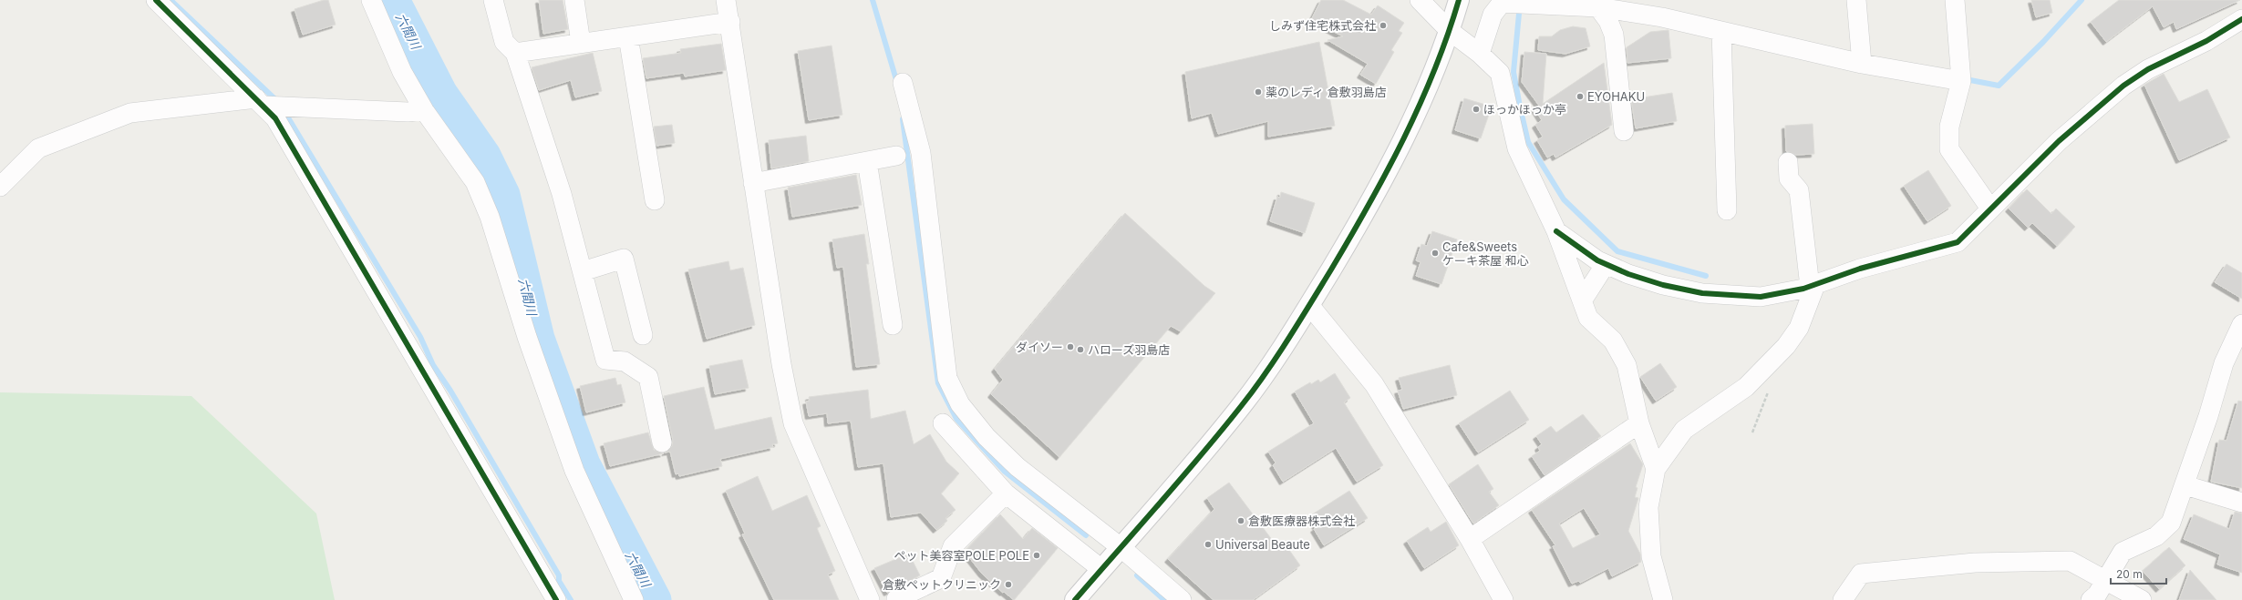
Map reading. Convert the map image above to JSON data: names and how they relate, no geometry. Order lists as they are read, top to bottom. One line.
{"water":["六間川"],"places":["しみず住宅株式会社","薬のレディ 倉敷羽島店","EYOHAKU","ほっかほっか亭","Cafe&Sweets ケーキ茶屋 和心","ダイソー","ハローズ羽島店","倉敷医療器株式会社","Universal Beaute","ペット美容室POLE POLE","倉敷ペットクリニック"],"scale_bar":"20 m"}
